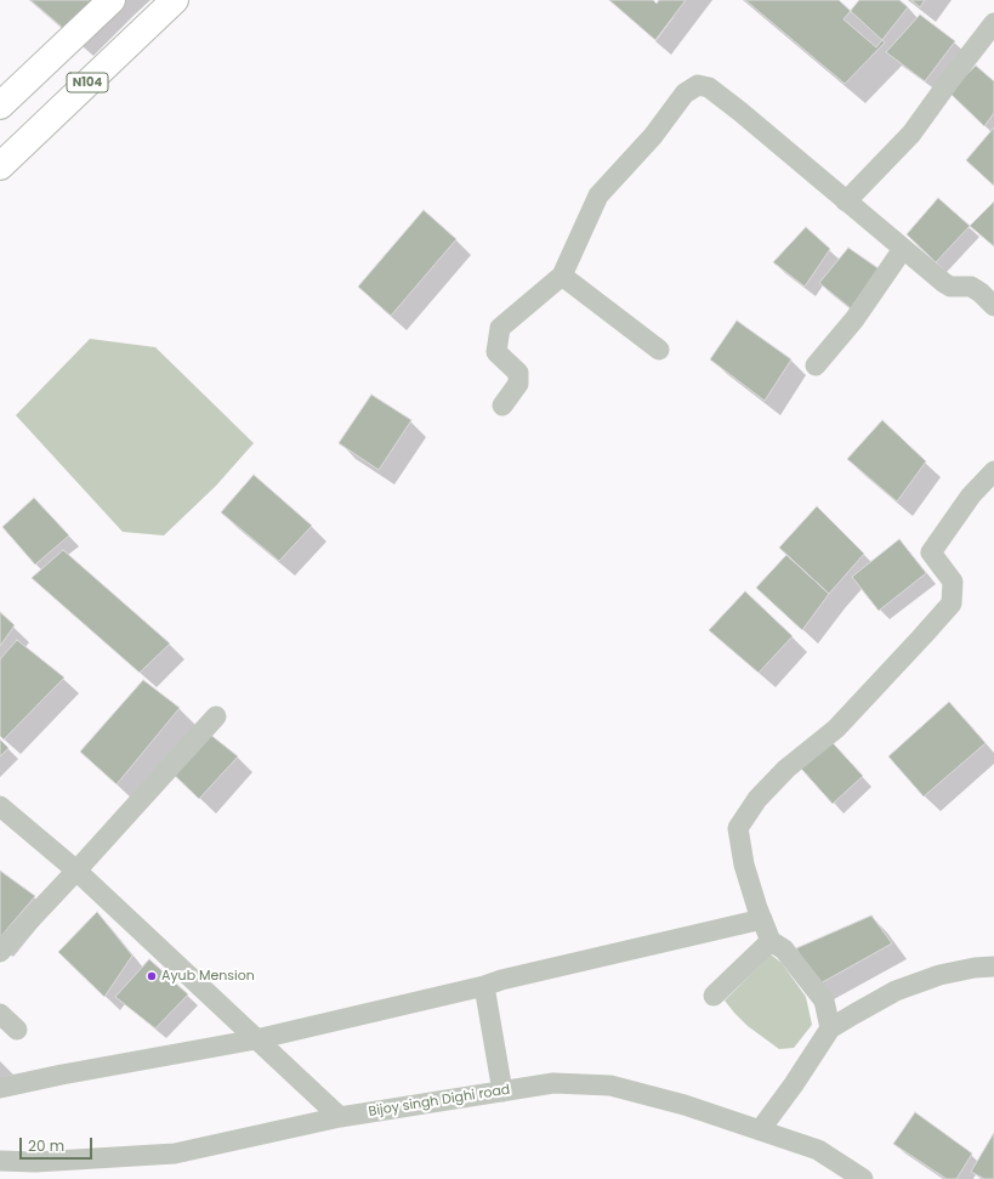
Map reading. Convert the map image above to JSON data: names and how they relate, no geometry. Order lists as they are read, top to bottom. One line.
{"streets":{"highway":["N104"],"street":["Bijoy singh Dighi road"]},"places":["Ayub Mension"],"scale_bar":"20 m"}
